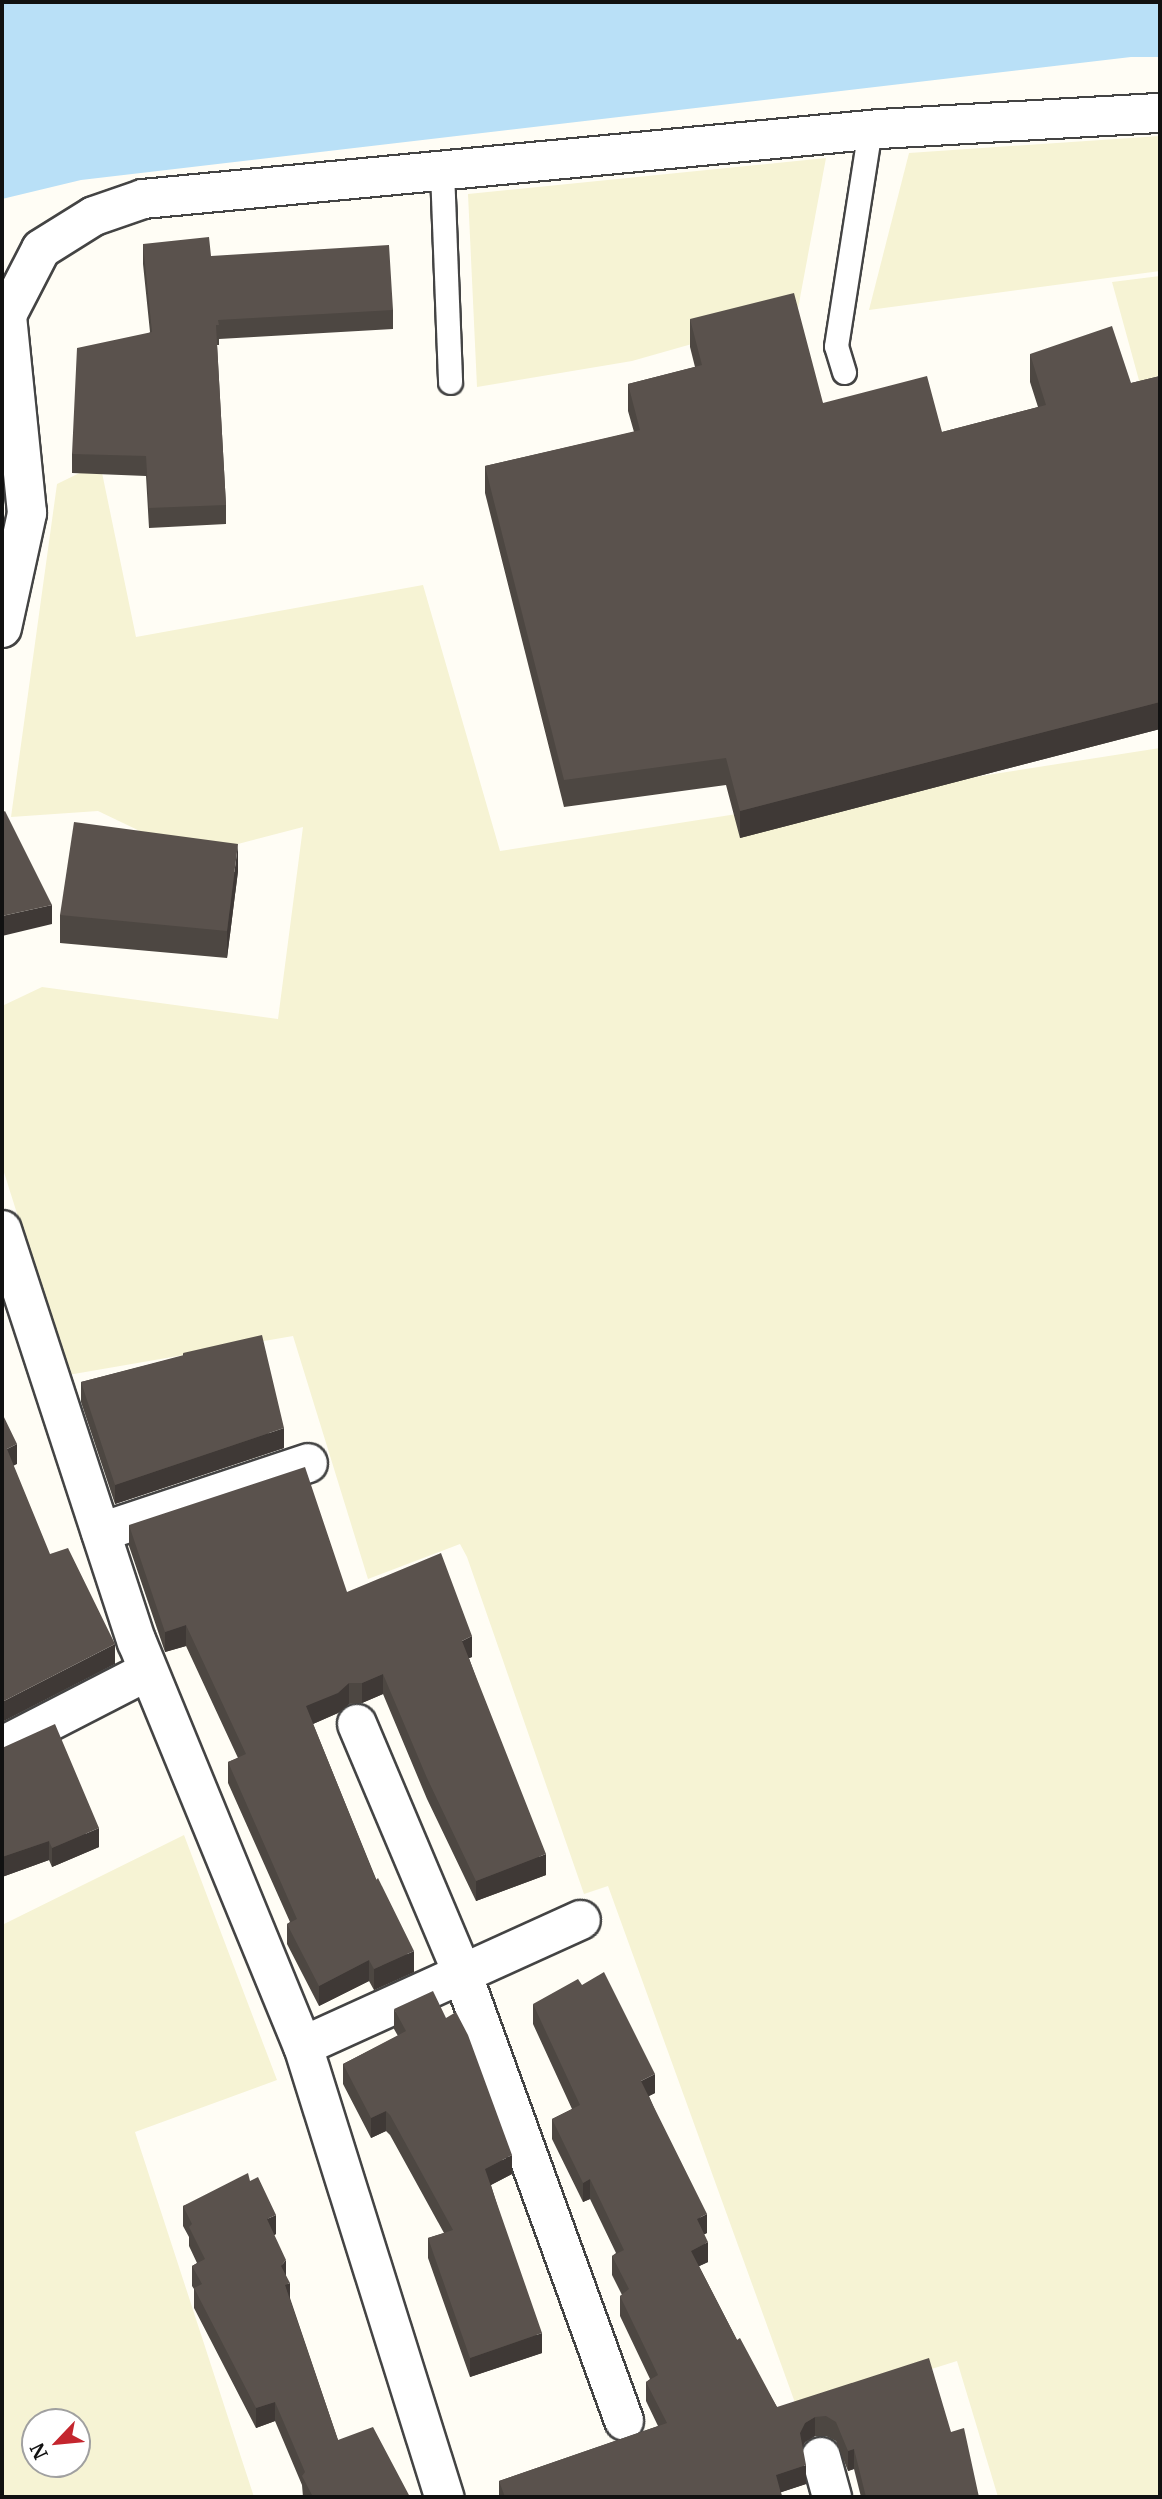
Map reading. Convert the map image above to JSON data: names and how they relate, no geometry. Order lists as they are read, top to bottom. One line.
{"north":"bottom left"}
